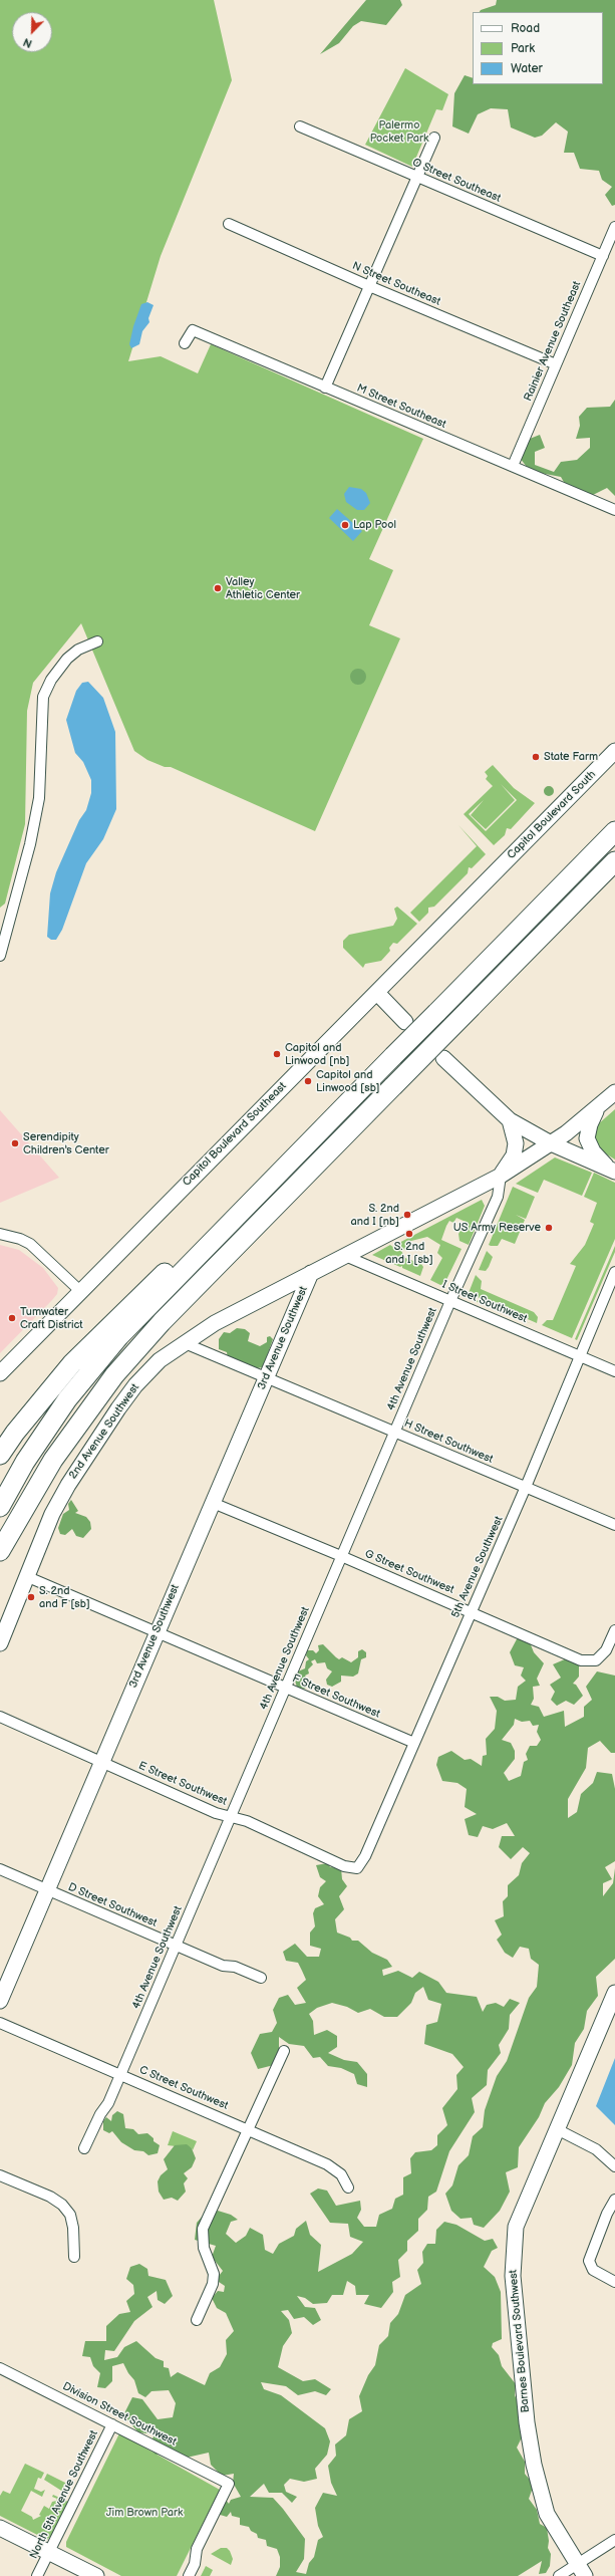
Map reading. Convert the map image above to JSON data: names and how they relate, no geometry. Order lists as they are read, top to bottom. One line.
{"streets":{"street":["O Street Southeast","N Street Southeast","Rainier Avenue Southeast","M Street Southeast","Capitol Boulevard South","Capitol Boulevard Southeast","I Street Southwest","3rd Avenue Southwest","4th Avenue Southwest","2nd Avenue Southwest","H Street Southwest","5th Avenue Southwest","G Street Southwest","F Street Southwest","E Street Southwest","D Street Southwest","C Street Southwest","Barnes Boulevard Southwest","Division Street Southwest","North 5th Avenue Southwest"]},"crossings":[["O Street Southeast","Rainier Avenue Southeast"],["N Street Southeast","Rainier Avenue Southeast"],["Rainier Avenue Southeast","M Street Southeast"],["Capitol Boulevard South","Capitol Boulevard Southeast"],["I Street Southwest","4th Avenue Southwest"],["I Street Southwest","2nd Avenue Southwest"],["I Street Southwest","5th Avenue Southwest"],["3rd Avenue Southwest","2nd Avenue Southwest"],["3rd Avenue Southwest","H Street Southwest"],["3rd Avenue Southwest","G Street Southwest"],["3rd Avenue Southwest","F Street Southwest"],["3rd Avenue Southwest","E Street Southwest"],["3rd Avenue Southwest","D Street Southwest"],["4th Avenue Southwest","2nd Avenue Southwest"],["4th Avenue Southwest","H Street Southwest"],["4th Avenue Southwest","G Street Southwest"],["4th Avenue Southwest","F Street Southwest"],["4th Avenue Southwest","E Street Southwest"],["4th Avenue Southwest","D Street Southwest"],["4th Avenue Southwest","C Street Southwest"],["2nd Avenue Southwest","H Street Southwest"],["2nd Avenue Southwest","F Street Southwest"],["H Street Southwest","5th Avenue Southwest"],["5th Avenue Southwest","G Street Southwest"],["5th Avenue Southwest","F Street Southwest"],["5th Avenue Southwest","E Street Southwest"],["Division Street Southwest","North 5th Avenue Southwest"]],"parks":["Palermo Pocket Park","Jim Brown Park"],"places":["Lap Pool","Valley Athletic Center","State Farm","Capitol and Linwood [nb]","Capitol and Linwood [sb]","Serendipity Children's Center","S. 2nd and I [nb]","US Army Reserve","S. 2nd and I [sb]","Tumwater Craft District","S. 2nd and F [sb]"],"legend":["Road","Park","Water"],"north":"bottom left"}
